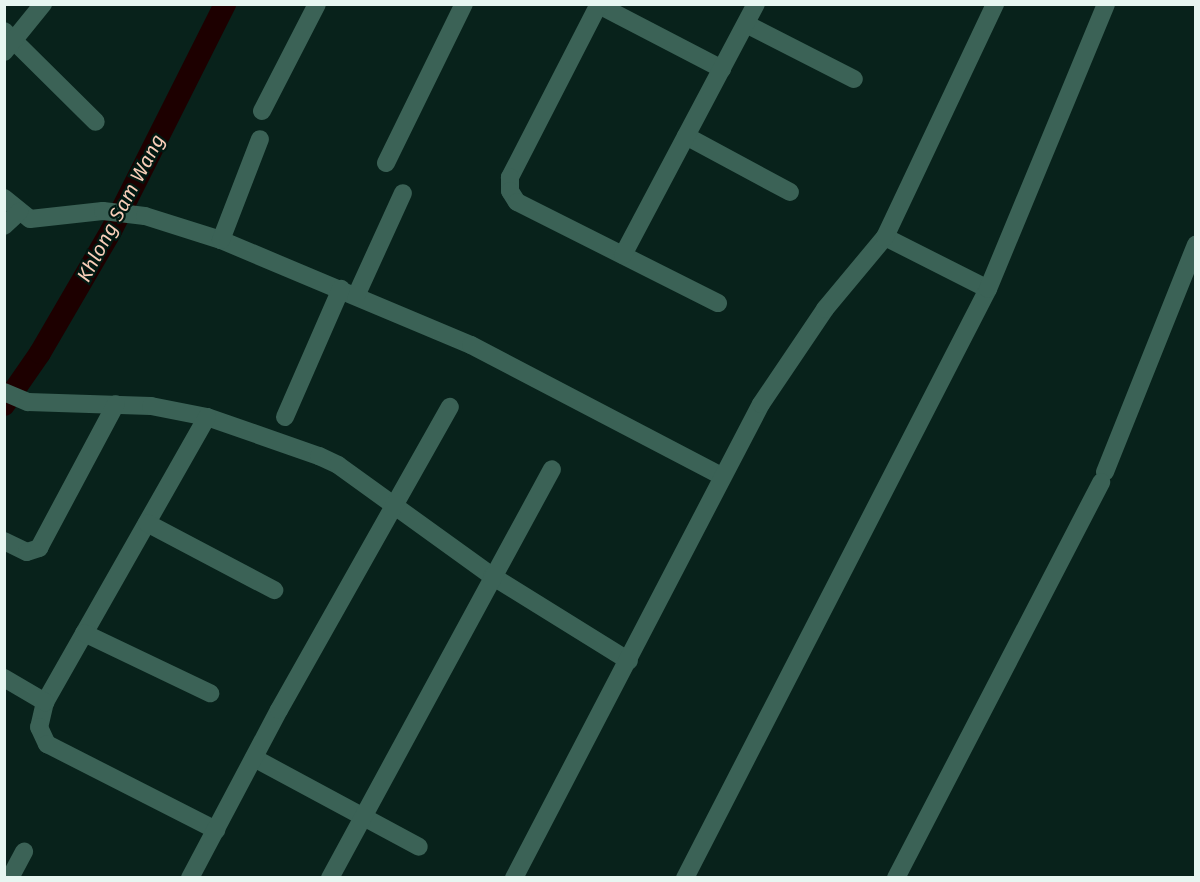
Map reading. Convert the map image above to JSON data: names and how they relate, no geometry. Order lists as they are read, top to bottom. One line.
{"water":["Khlong Sam Wang"]}
